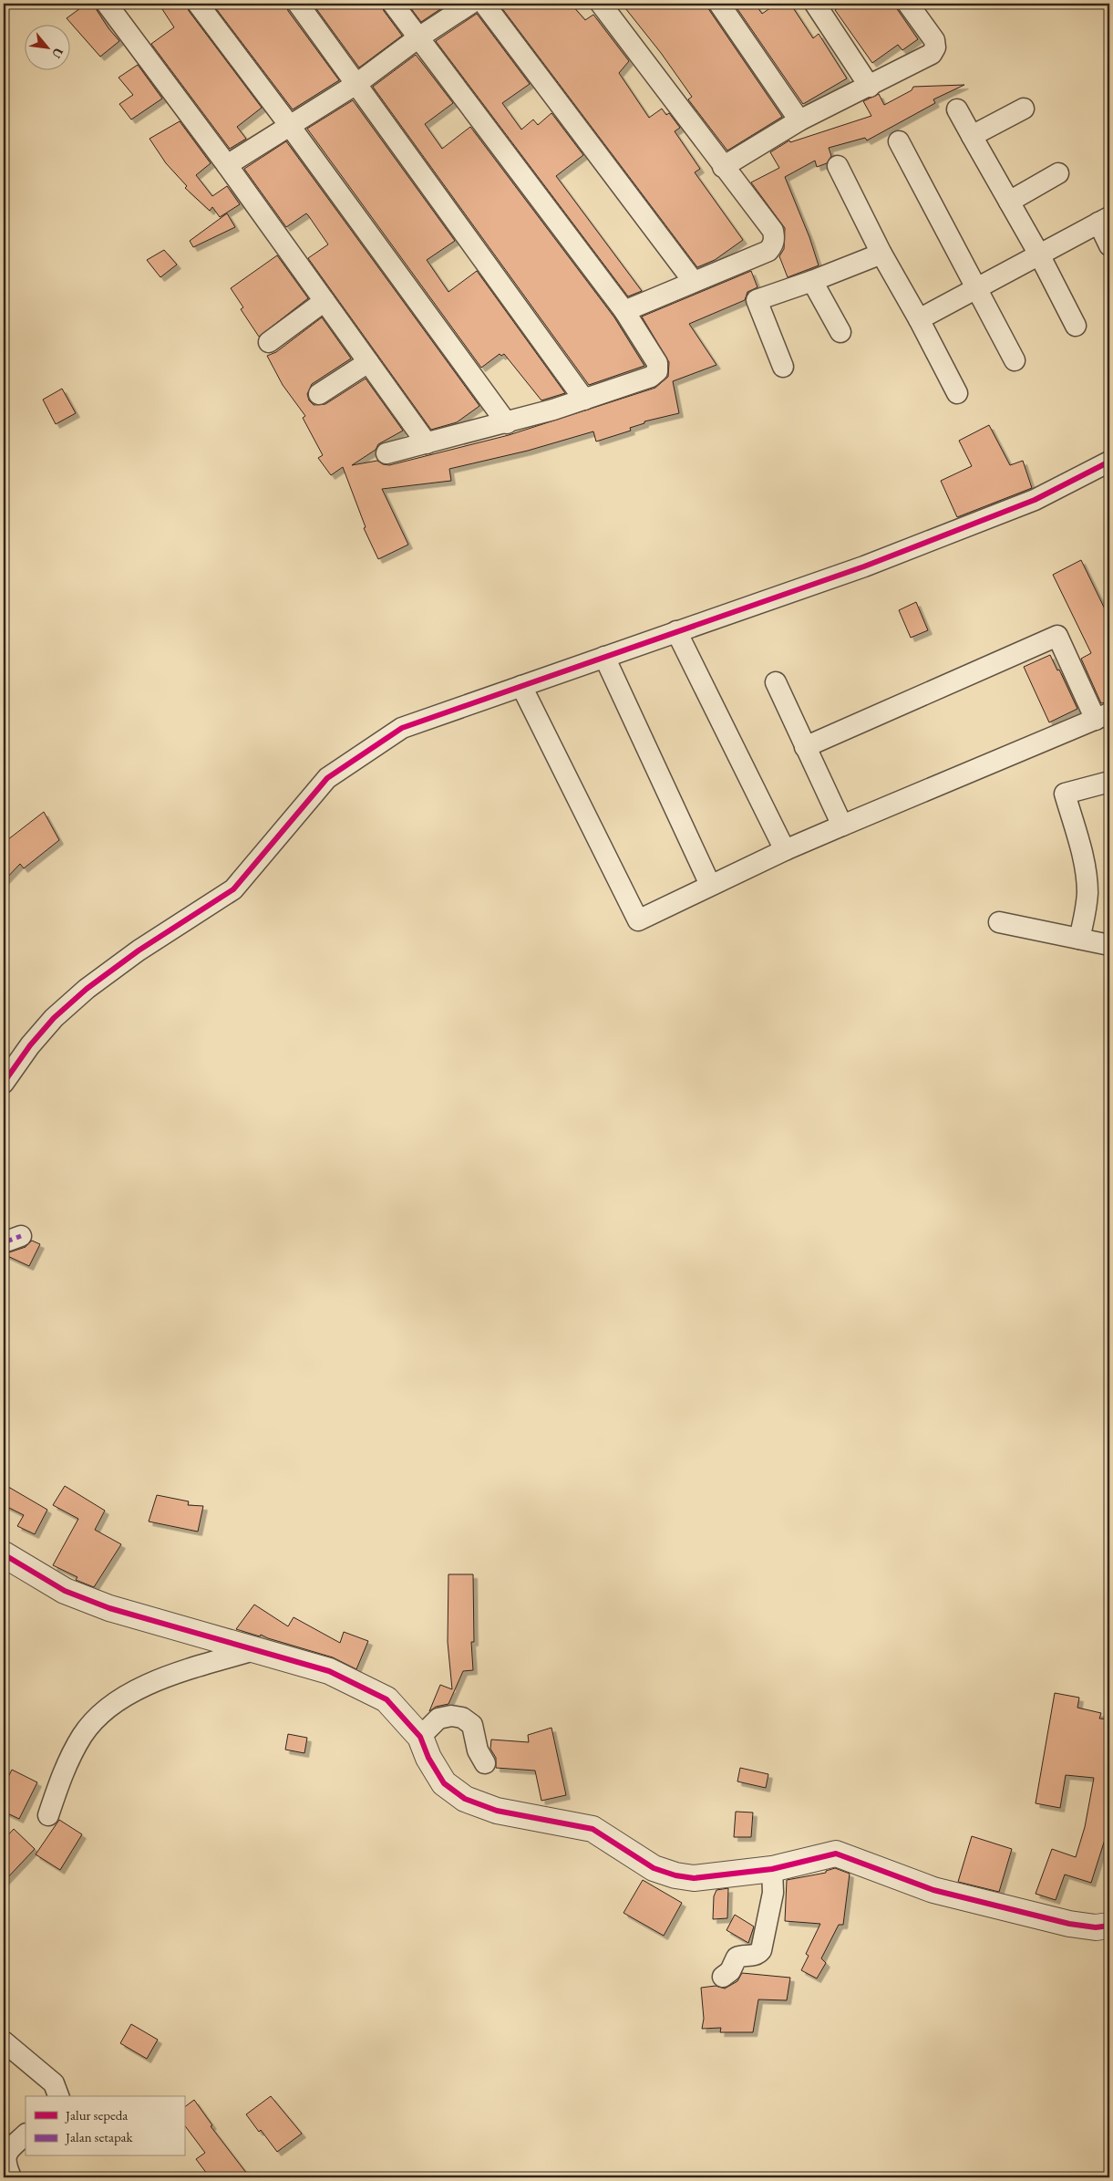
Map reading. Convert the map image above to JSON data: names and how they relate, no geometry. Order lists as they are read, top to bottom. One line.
{"legend":["Jalur sepeda","Jalan setapak"],"north":"bottom right"}
